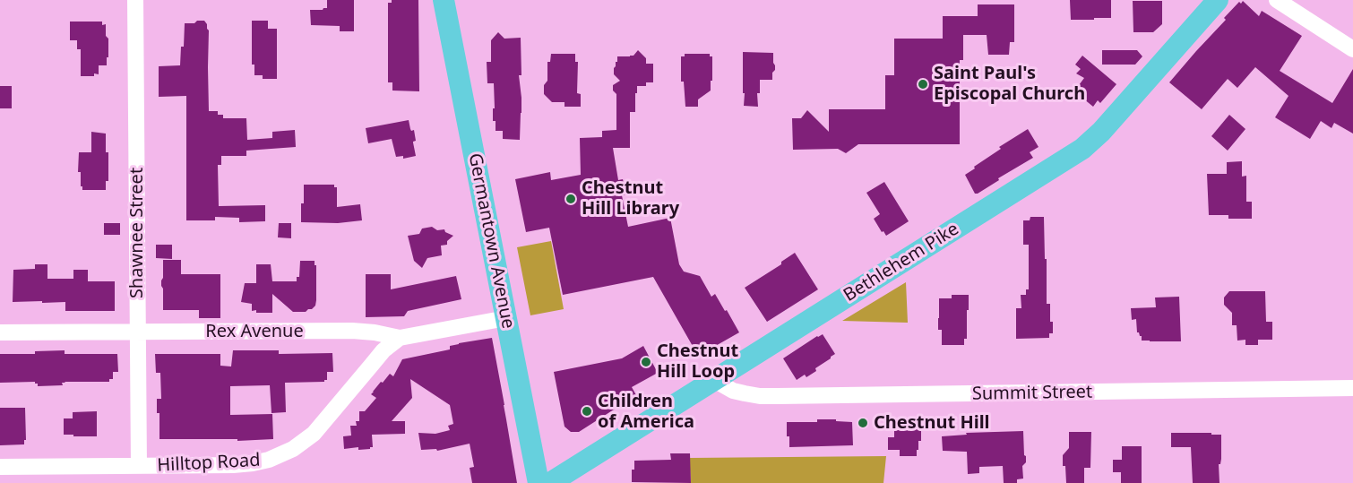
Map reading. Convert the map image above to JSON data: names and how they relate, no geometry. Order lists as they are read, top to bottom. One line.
{"streets":{"main road":["Germantown Avenue","Bethlehem Pike"],"street":["Shawnee Street","Rex Avenue","Summit Street","Hilltop Road"]},"crossings":[["Shawnee Street","Rex Avenue"],["Shawnee Street","Hilltop Road"],["Germantown Avenue","Rex Avenue"],["Bethlehem Pike","Summit Street"],["Rex Avenue","Hilltop Road"]],"places":["Saint Paul's Episcopal Church","Chestnut Hill Library","Chestnut Hill Loop","Children of America","Chestnut Hill"]}
